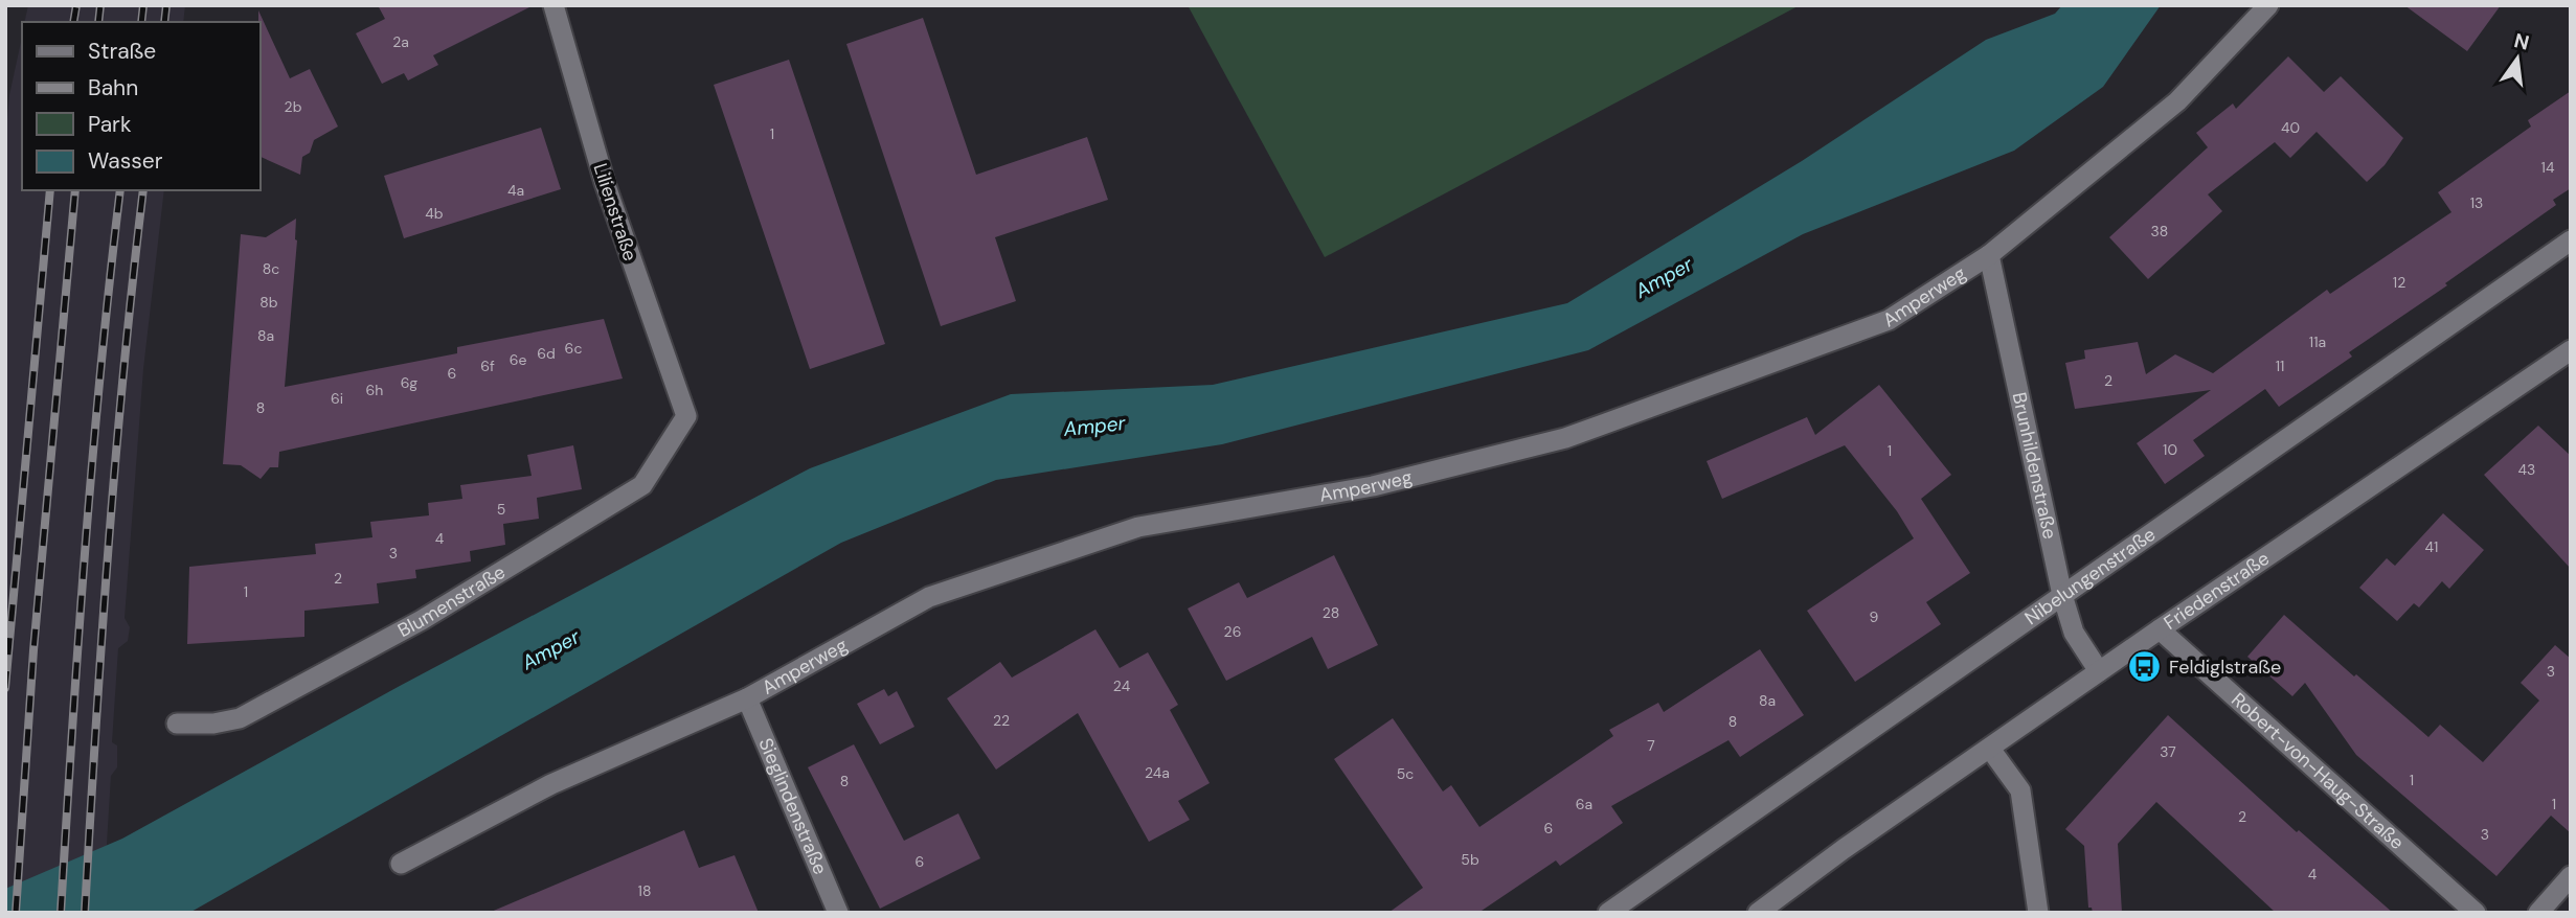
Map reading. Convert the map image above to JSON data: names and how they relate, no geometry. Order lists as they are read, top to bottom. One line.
{"streets":{"street":["Lilienstraße","Amperweg","Brunhildenstraße","Nibelungenstraße","Friedenstraße","Blumenstraße","Robert-von-Haug-Straße","Sieglindenstraße"]},"crossings":[["Lilienstraße","Blumenstraße"],["Amperweg","Brunhildenstraße"],["Amperweg","Sieglindenstraße"],["Brunhildenstraße","Nibelungenstraße"],["Brunhildenstraße","Friedenstraße"],["Friedenstraße","Robert-von-Haug-Straße"]],"water":["Amper"],"places":{"bus stop":["Feldiglstraße"]},"house_numbers":["2a","2b","40","1","14","4a","13","4b","38","8c","12","8b","8a","11a","6c","6d","6e","6f","11","6","2","6g","6h","6i","8","10","1","43","5","4","41","3","2","1","28","9","26","3","24","8a","22","8","7","37","24a","5c","1","8","6a","1","2","6","3","5b","6","4","18"],"legend":["Straße","Bahn","Park","Wasser"],"north":"top"}
